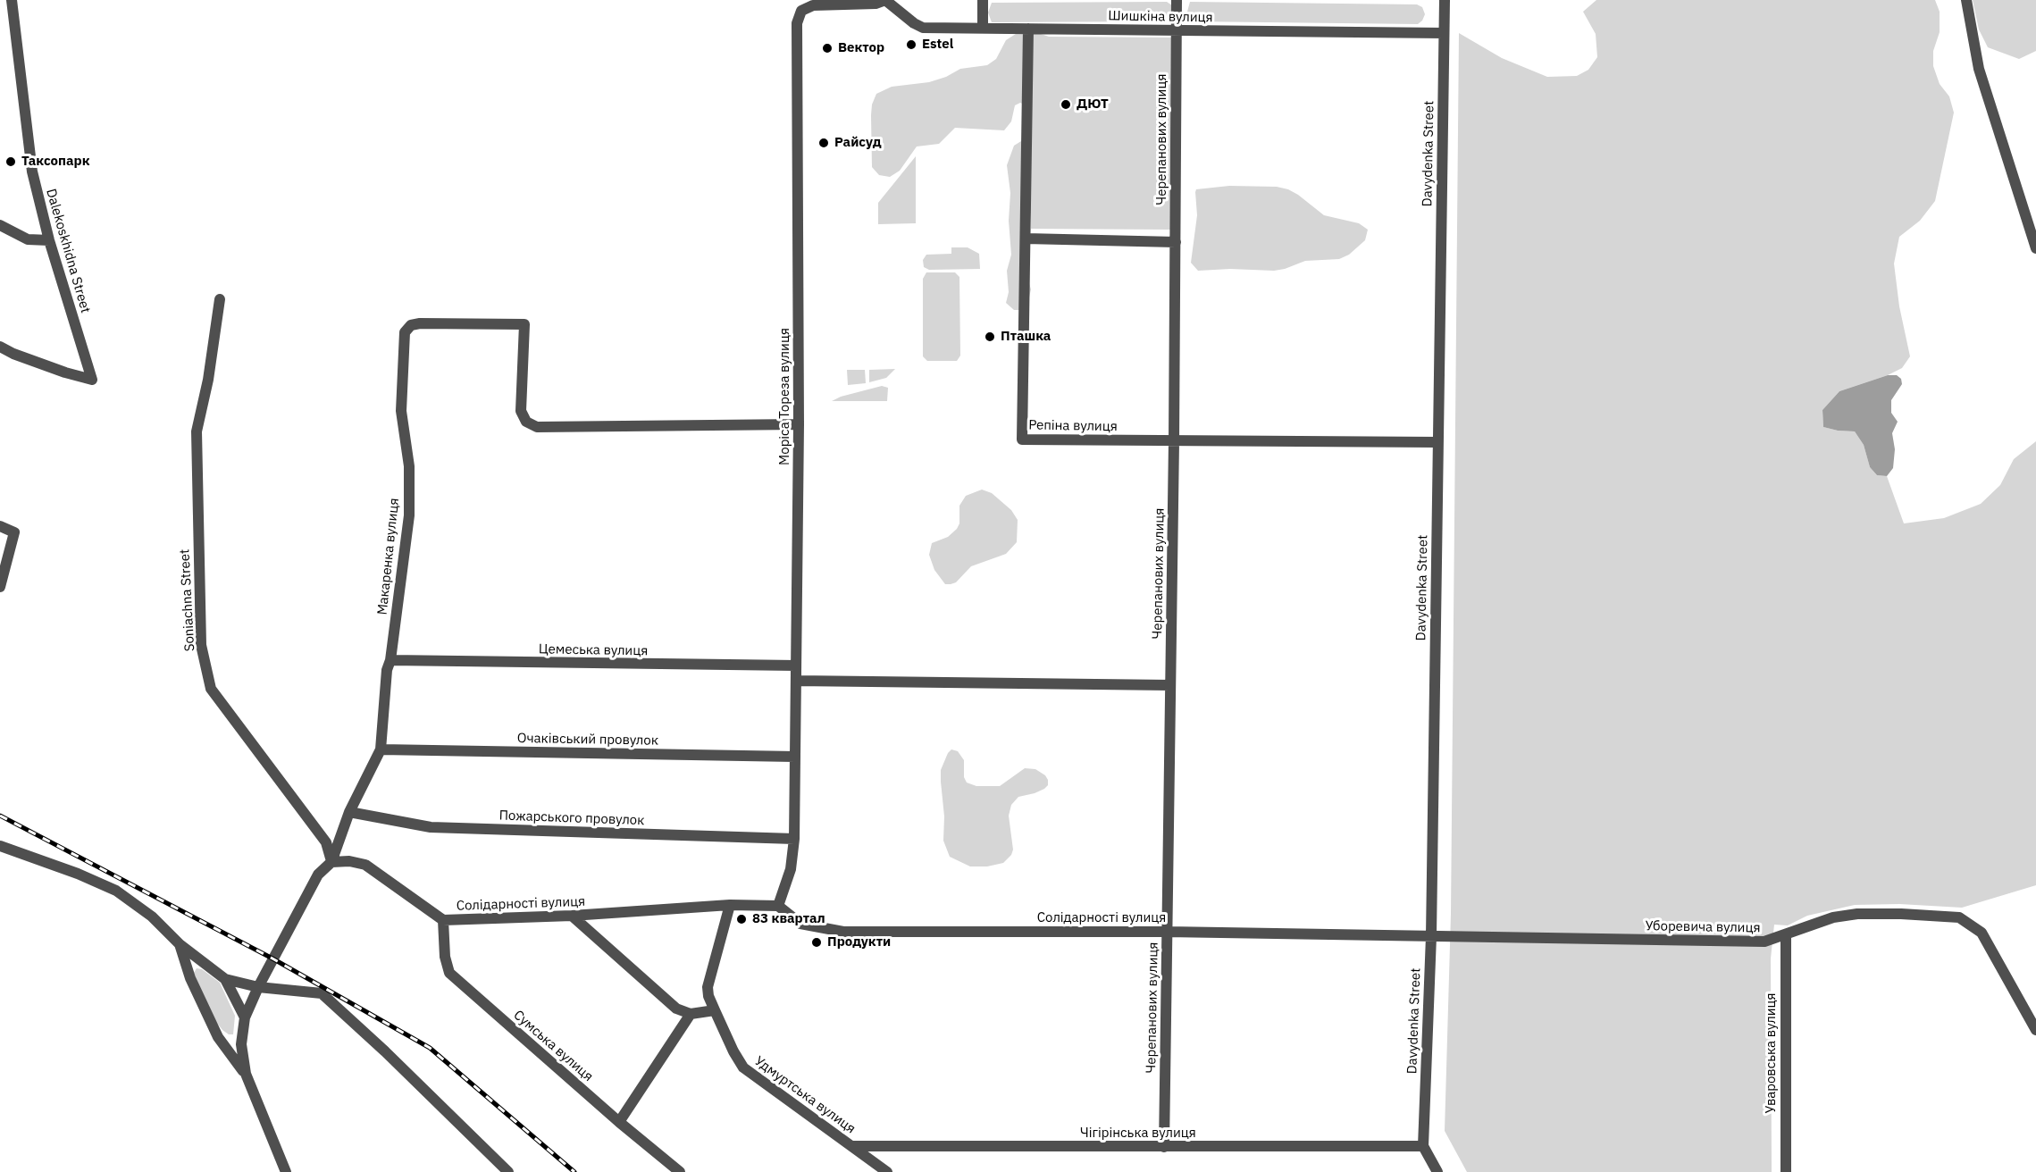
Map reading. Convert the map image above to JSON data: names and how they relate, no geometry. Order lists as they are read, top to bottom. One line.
{"streets":{"street":["Шишкiна вулиця","Черепанових вулиця","Davydenka Street","Dalekoskhidna Street","Моріса Тореза вулиця","Репiна вулиця","Макаренка вулиця","Soniachna Street","Цемеська вулиця","Очакiвський провулок","Пожарського провулок","Солідарності вулиця","Уборевича вулиця","Сумська вулиця","Уваровська вулиця","Удмуртська вулиця","Чiгiрiнська вулиця"]},"crossings":[["Шишкiна вулиця","Черепанових вулиця"],["Шишкiна вулиця","Davydenka Street"],["Шишкiна вулиця","Моріса Тореза вулиця"],["Шишкiна вулиця","Репiна вулиця"],["Черепанових вулиця","Репiна вулиця"],["Черепанових вулиця","Солідарності вулиця"],["Черепанових вулиця","Чiгiрiнська вулиця"],["Davydenka Street","Репiна вулиця"],["Davydenka Street","Солідарності вулиця"],["Davydenka Street","Уборевича вулиця"],["Davydenka Street","Чiгiрiнська вулиця"],["Моріса Тореза вулиця","Макаренка вулиця"],["Моріса Тореза вулиця","Цемеська вулиця"],["Моріса Тореза вулиця","Очакiвський провулок"],["Моріса Тореза вулиця","Пожарського провулок"],["Моріса Тореза вулиця","Солідарності вулиця"],["Макаренка вулиця","Soniachna Street"],["Макаренка вулиця","Цемеська вулиця"],["Макаренка вулиця","Очакiвський провулок"],["Макаренка вулиця","Пожарського провулок"],["Макаренка вулиця","Солідарності вулиця"],["Soniachna Street","Солідарності вулиця"],["Солідарності вулиця","Уборевича вулиця"],["Солідарності вулиця","Сумська вулиця"],["Солідарності вулиця","Удмуртська вулиця"],["Уборевича вулиця","Уваровська вулиця"],["Удмуртська вулиця","Чiгiрiнська вулиця"]],"places":["Estel","Вектор","ДЮТ","Райсуд","Таксопарк","Пташка","83 квартал","Продукти"]}
